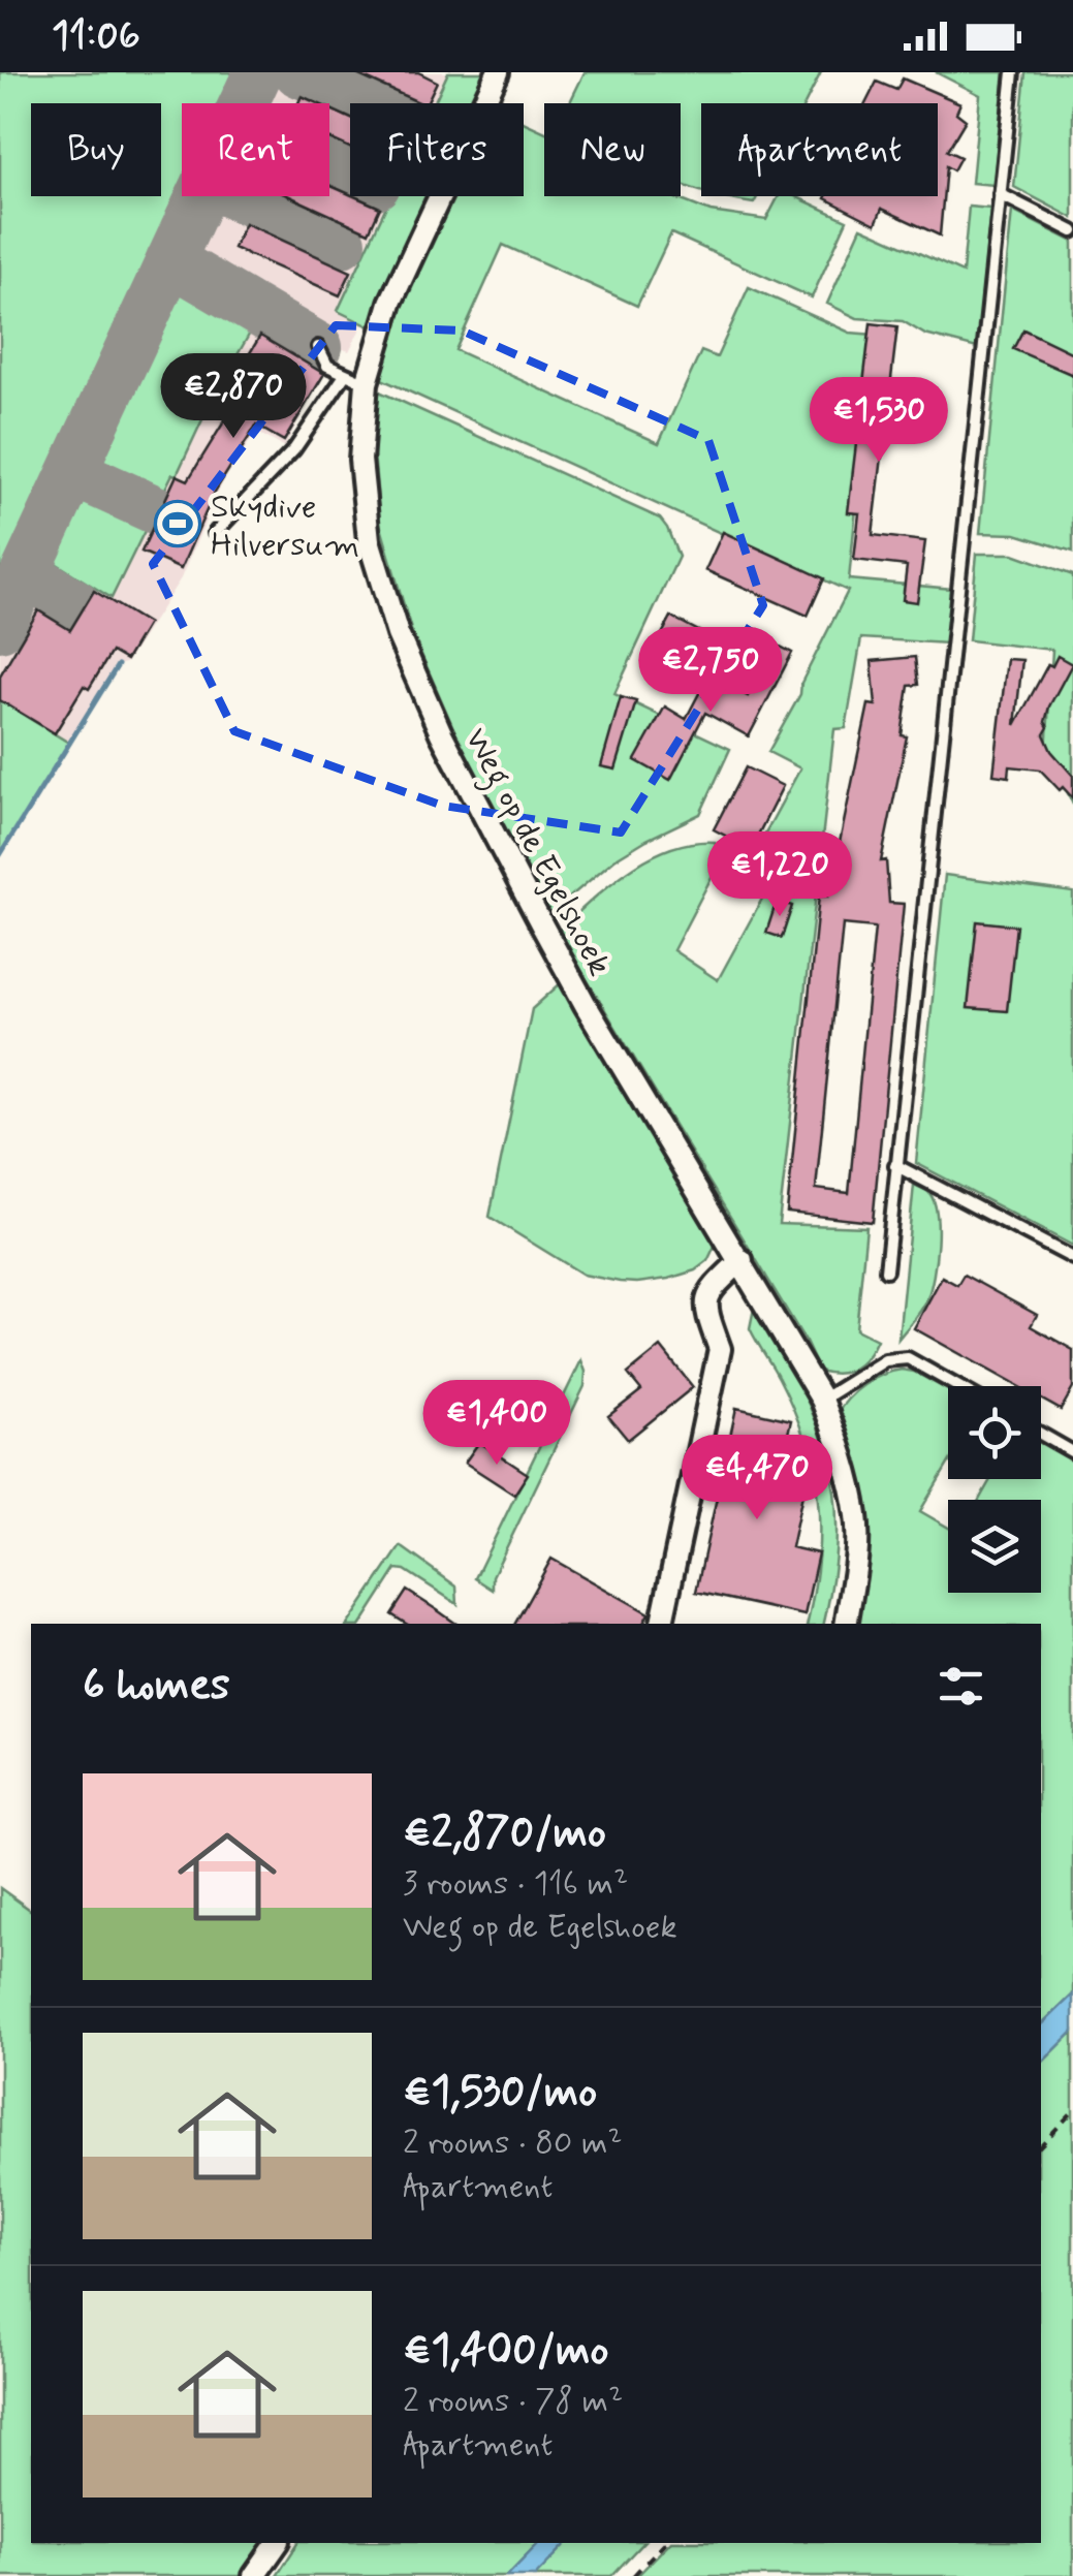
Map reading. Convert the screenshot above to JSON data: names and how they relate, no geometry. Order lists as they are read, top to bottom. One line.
{"streets":{"street":["Weg op de Egelshoek"]},"places":{"sports":["Skydive Hilversum"]},"page":{"status":"11:06","chip":["Buy","Rent","Filters","New","Apartment"],"price":["€2,870","€1,530","€2,750","€1,220","€1,400","€4,470"],"heading":"6 homes","list":[{"name":"€2,870/mo","note":"3 rooms · 116 m² · Weg op de Egelshoek"},{"name":"€1,530/mo","note":"2 rooms · 80 m² · Apartment"},{"name":"€1,400/mo","note":"2 rooms · 78 m² · Apartment"}]}}
